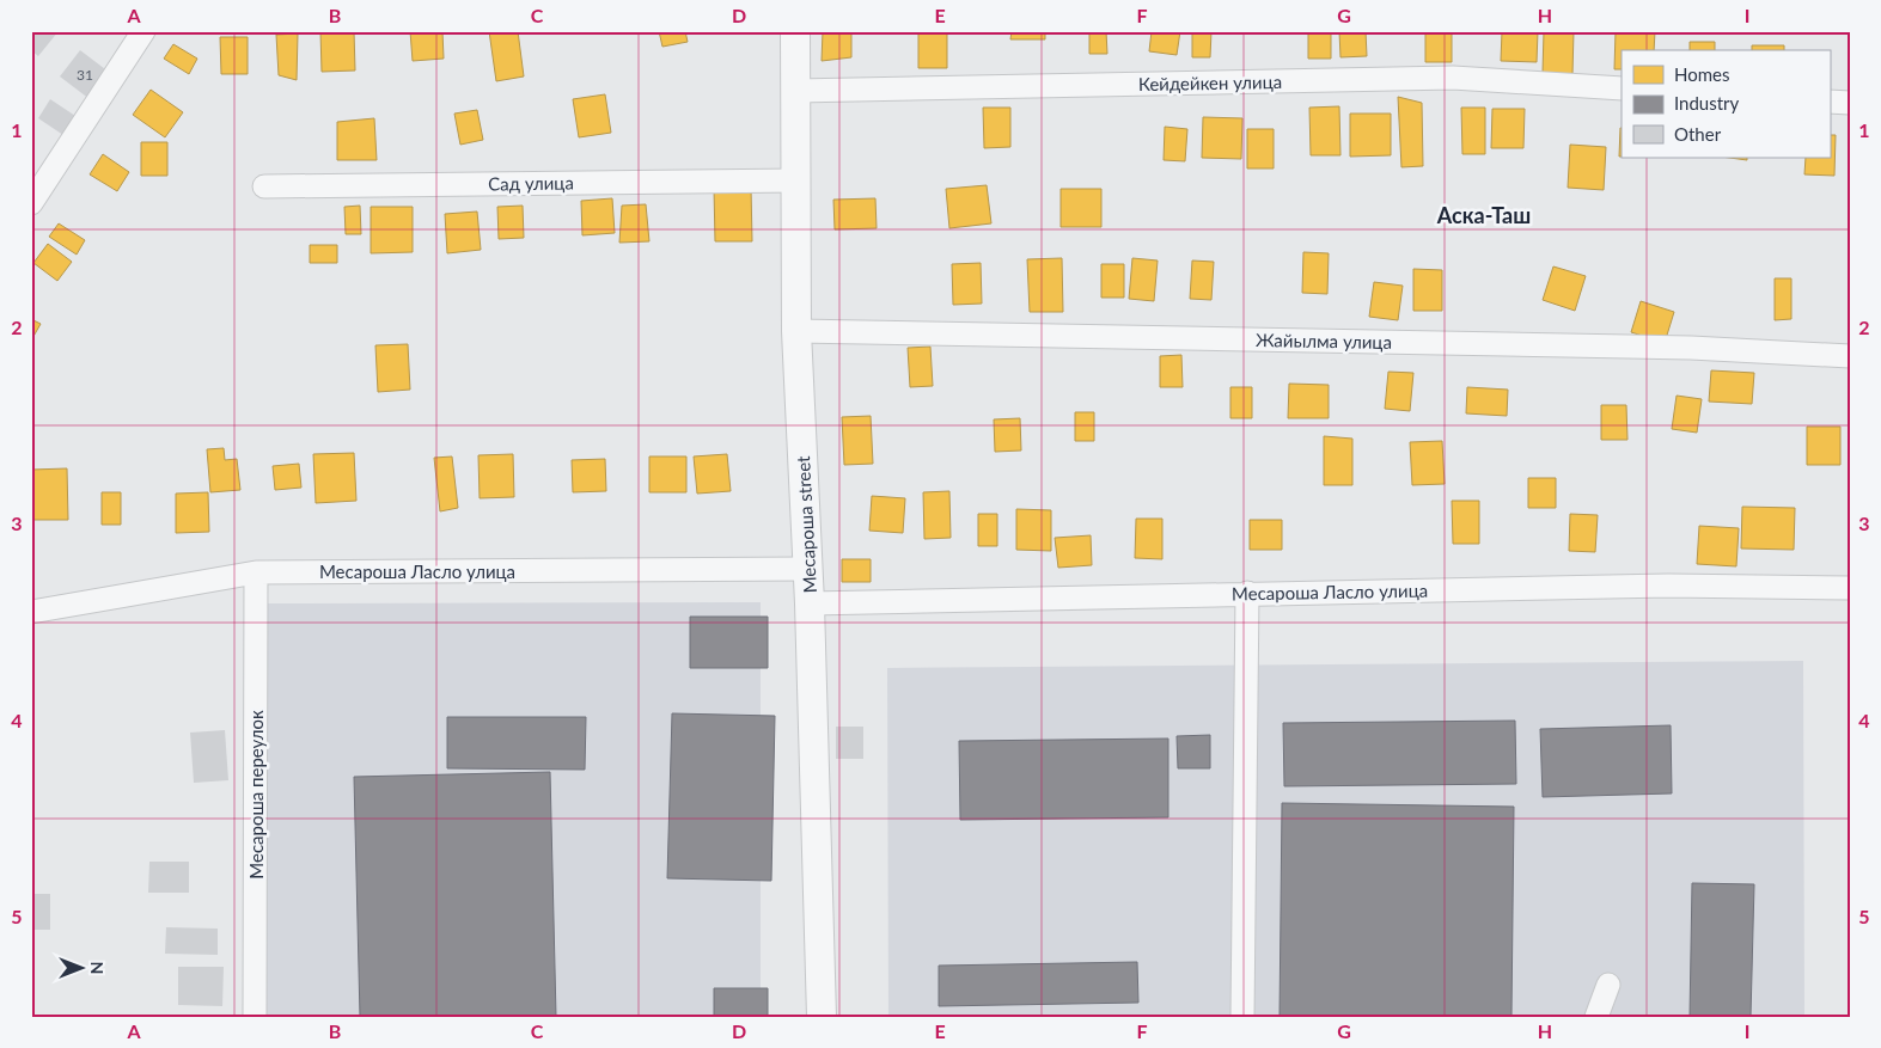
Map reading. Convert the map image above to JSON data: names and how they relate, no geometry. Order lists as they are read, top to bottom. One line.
{"streets":{"street":["Кейдейкен улица","Сад улица","Жайылма улица","Месароша street","Месароша Ласло улица","Месароша переулок"]},"crossings":[["Кейдейкен улица","Месароша street"],["Сад улица","Месароша street"],["Жайылма улица","Месароша street"],["Месароша street","Месароша Ласло улица"],["Месароша Ласло улица","Месароша переулок"]],"districts":["Аска-Таш"],"house_numbers":["31"],"legend":["Homes","Industry","Other"],"north":"right","grid":{"columns":["A","B","C","D","E","F","G","H","I"],"rows":["1","2","3","4","5"]}}
